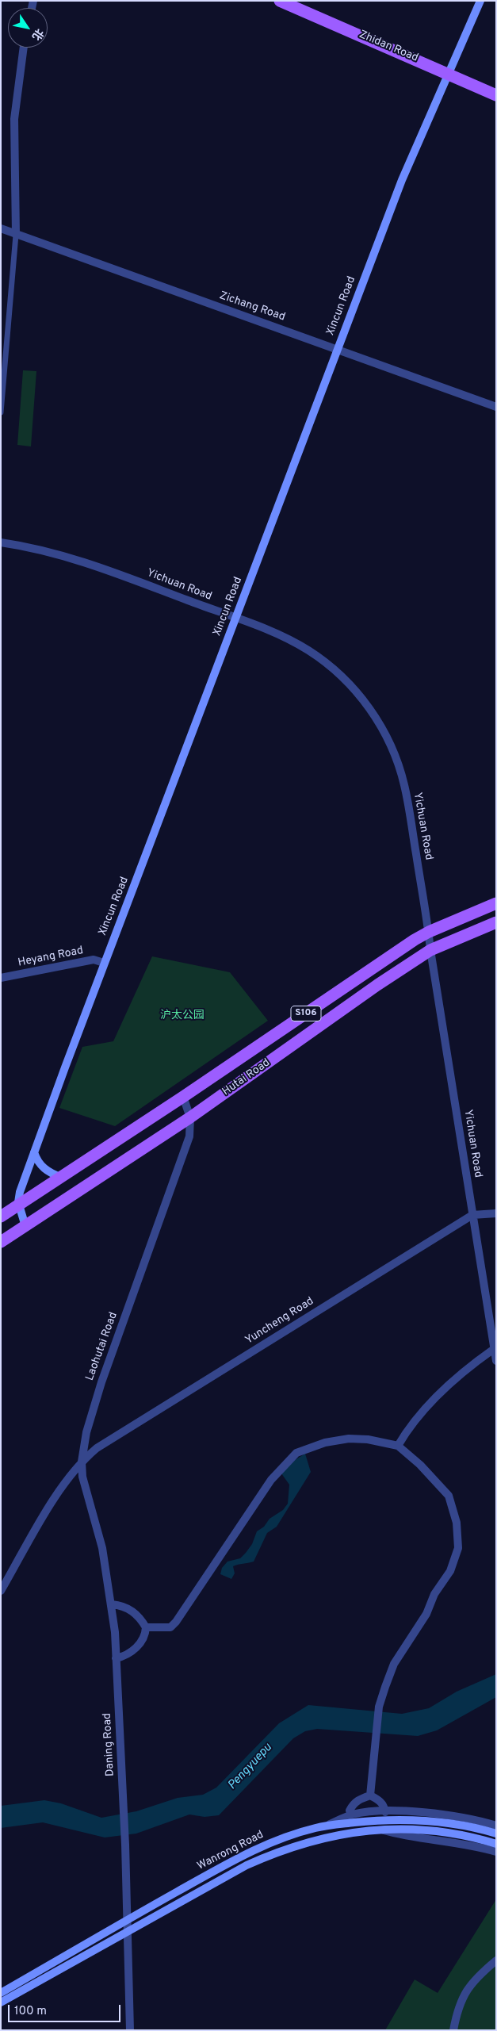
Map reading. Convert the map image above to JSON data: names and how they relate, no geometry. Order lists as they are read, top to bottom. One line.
{"streets":{"main road":["Zhidan Road","Xincun Road","S106","Hutai Road","Wanrong Road"],"street":["Zichang Road","Yichuan Road","Heyang Road","Yuncheng Road","Laohutai Road","Daning Road"]},"crossings":[["Zhidan Road","Xincun Road"],["Xincun Road","Zichang Road"],["Xincun Road","Yichuan Road"],["Xincun Road","Heyang Road"],["Xincun Road","Hutai Road"],["Yichuan Road","Hutai Road"],["Yichuan Road","Yuncheng Road"],["Hutai Road","Laohutai Road"],["Yuncheng Road","Laohutai Road"],["Yuncheng Road","Daning Road"],["Laohutai Road","Daning Road"],["Daning Road","Wanrong Road"]],"water":["Pengyuepu"],"parks":["沪太公园"],"scale_bar":"100 m","north":"bottom right"}
